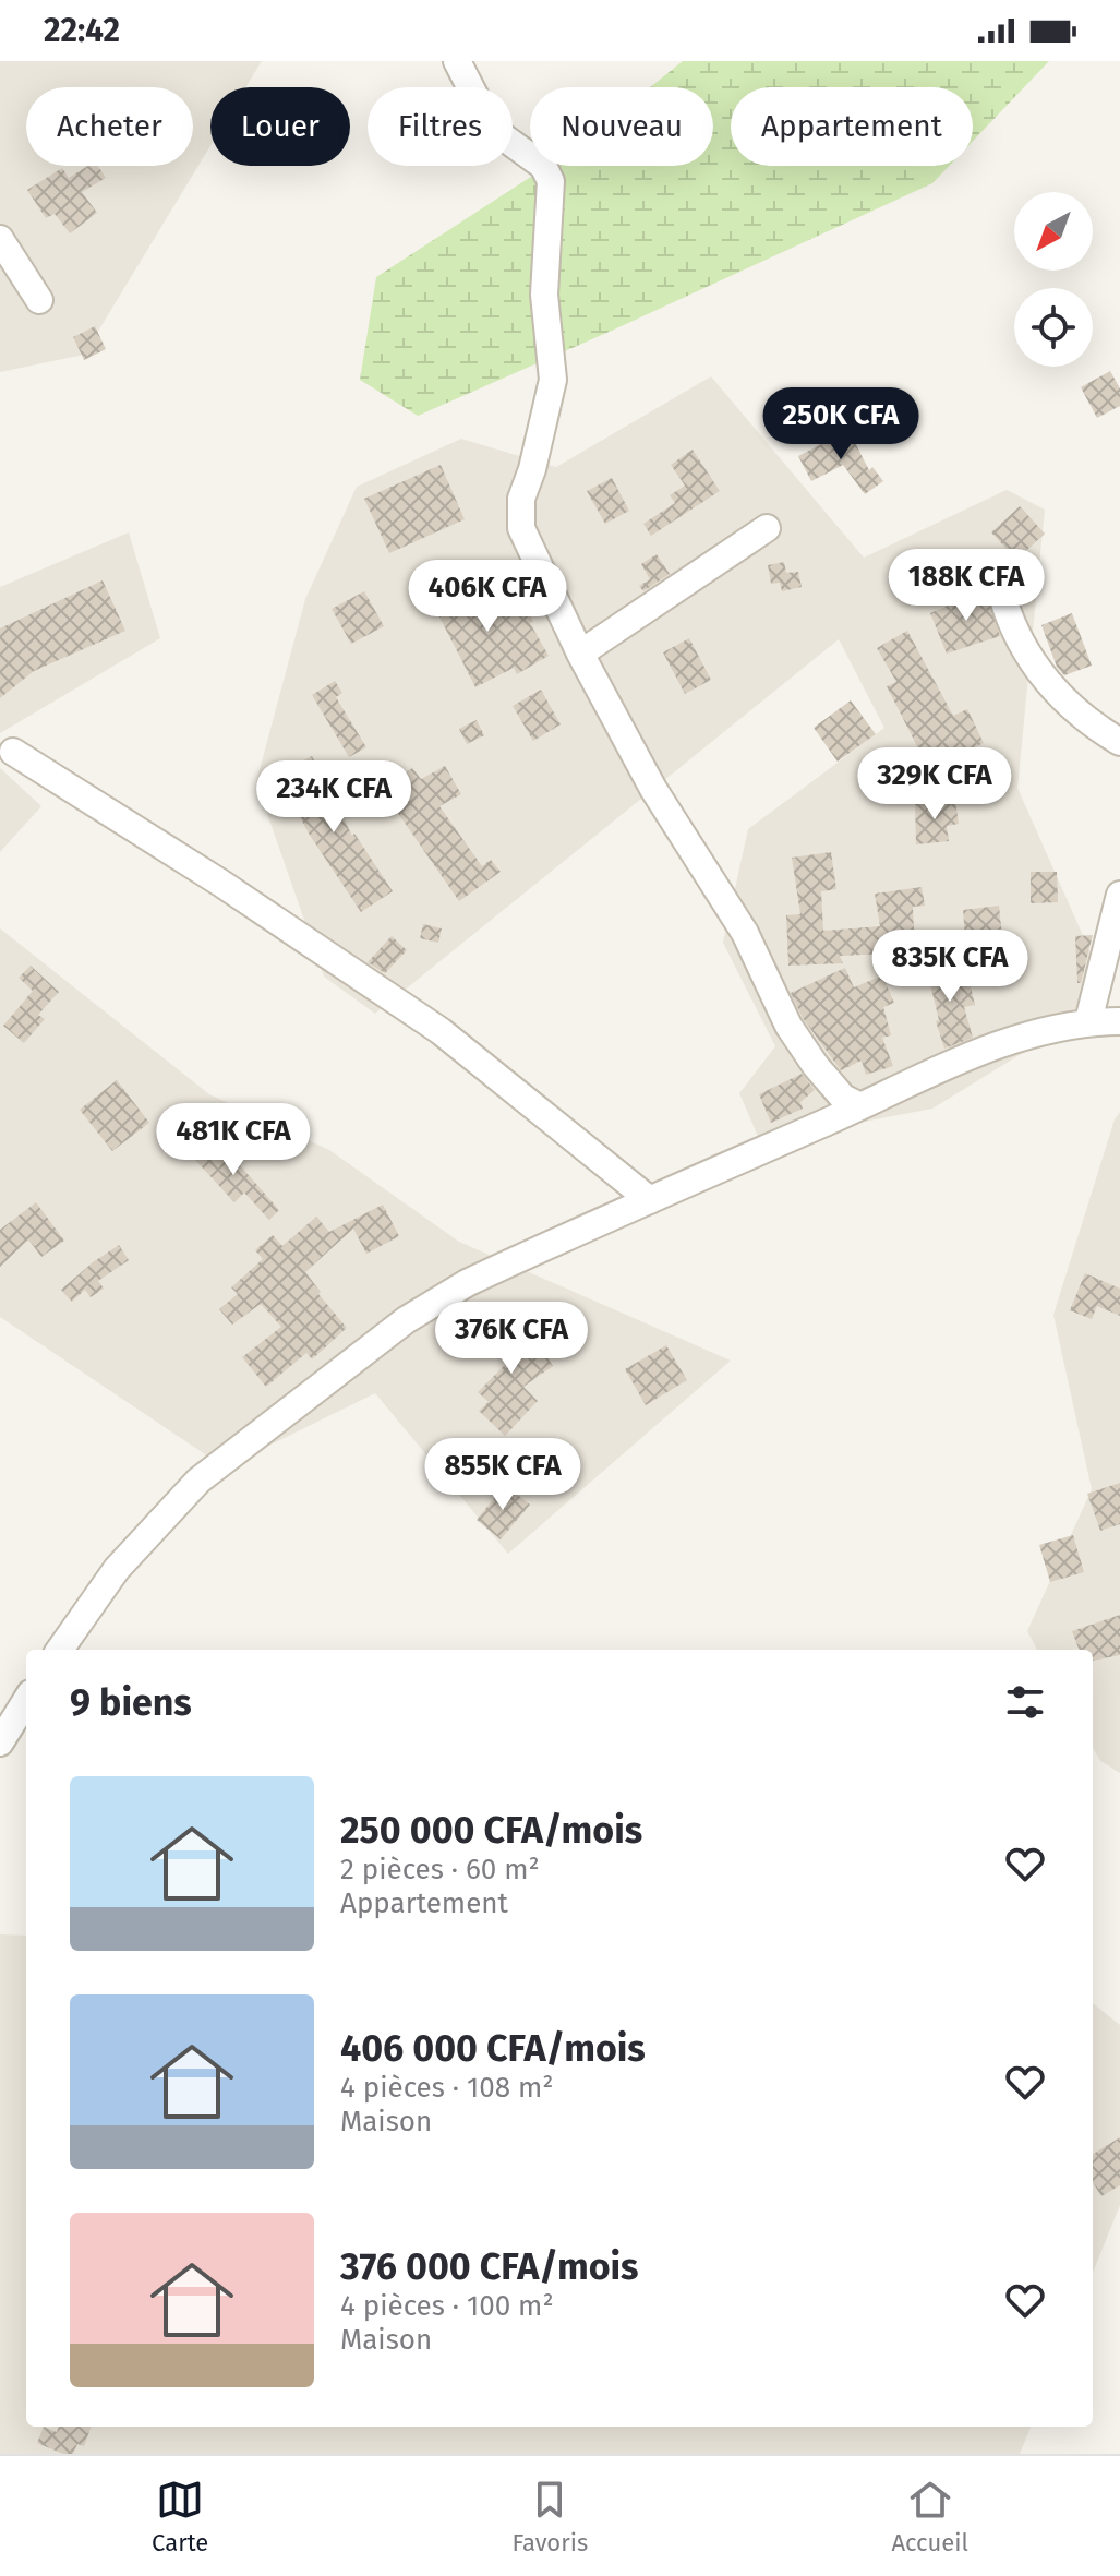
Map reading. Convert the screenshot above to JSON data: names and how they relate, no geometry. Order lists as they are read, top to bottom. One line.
{"north":"bottom left","page":{"status":"22:42","chip":["Acheter","Louer","Filtres","Nouveau","Appartement"],"price":["250K CFA","188K CFA","406K CFA","329K CFA","234K CFA","835K CFA","481K CFA","376K CFA","855K CFA"],"heading":"9 biens","list":[{"name":"250 000 CFA/mois","note":"2 pièces · 60 m² · Appartement"},{"name":"406 000 CFA/mois","note":"4 pièces · 108 m² · Maison"},{"name":"376 000 CFA/mois","note":"4 pièces · 100 m² · Maison"}],"tabs":["Carte","Favoris","Accueil"]}}
